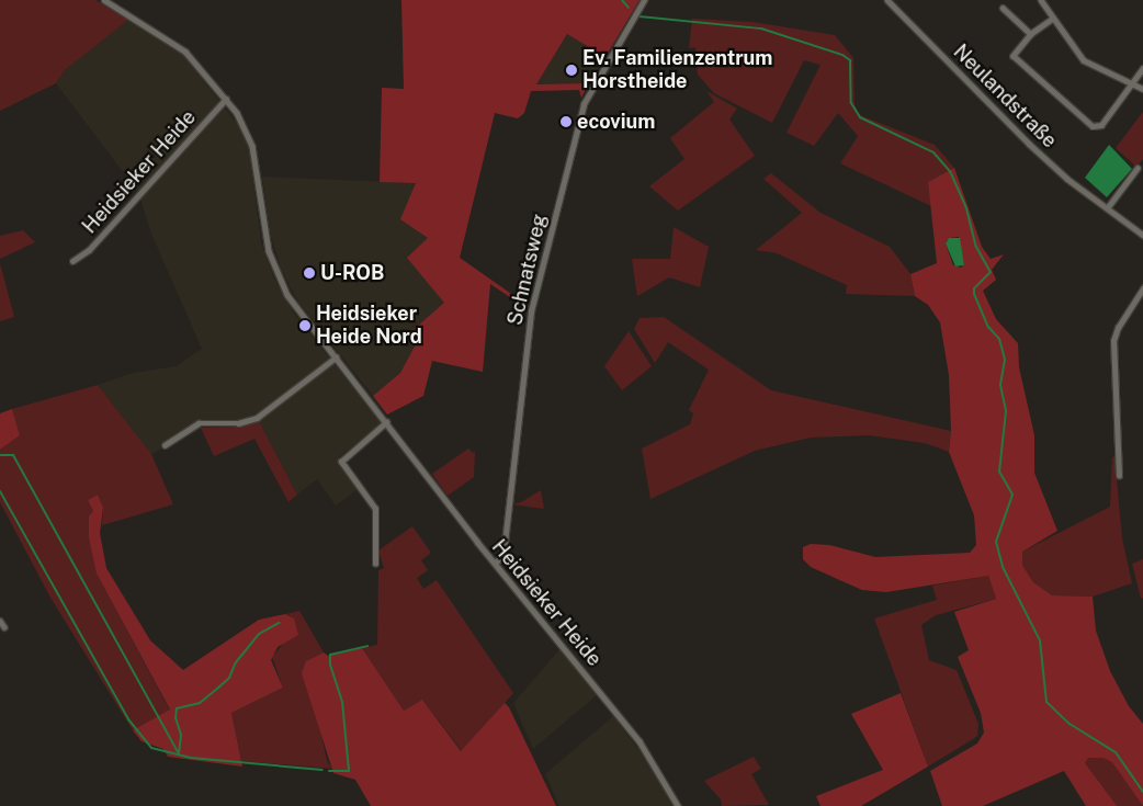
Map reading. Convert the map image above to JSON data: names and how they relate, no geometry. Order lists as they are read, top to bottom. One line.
{"streets":{"street":["Neulandstraße","Heidsieker Heide","Schnatsweg"]},"crossings":[["Heidsieker Heide","Schnatsweg"]],"places":["Ev. Familienzentrum Horstheide","ecovium","U-ROB","Heidsieker Heide Nord"]}
